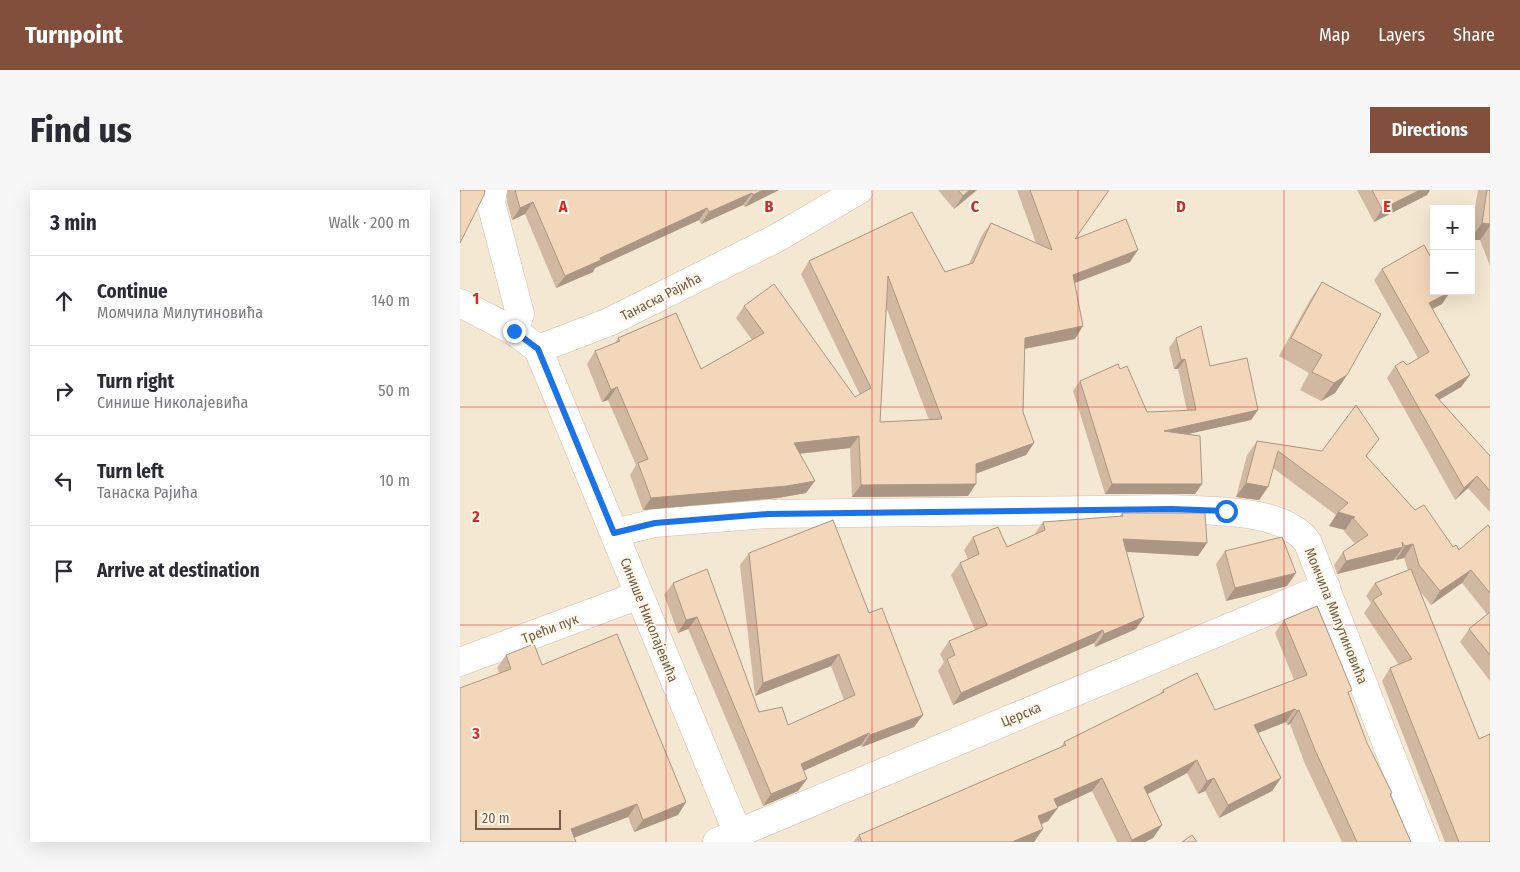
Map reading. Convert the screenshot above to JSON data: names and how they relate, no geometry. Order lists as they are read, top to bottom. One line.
{"streets":{"street":["Танаска Рајића","Момчила Милутиновића","Синише Николајевића","Трећи пук","Церска"]},"crossings":[["Танаска Рајића","Синише Николајевића"],["Момчила Милутиновића","Синише Николајевића"],["Момчила Милутиновића","Церска"],["Синише Николајевића","Трећи пук"],["Синише Николајевића","Церска"]],"scale_bar":"20 m","page":{"header":"Turnpoint","nav":["Map","Layers","Share"],"buttons":"Directions","title":"Find us","heading":["3 min","Walk · 200 m"],"map_buttons":["+","−"],"list":[["Continue","Момчила Милутиновића","140 m"],["Turn right","Синише Николајевића","50 m"],["Turn left","Танаска Рајића","10 m"],"Arrive at destination"],"scale":"20 m"},"grid":{"columns":["A","B","C","D","E"],"rows":["1","2","3"]}}
